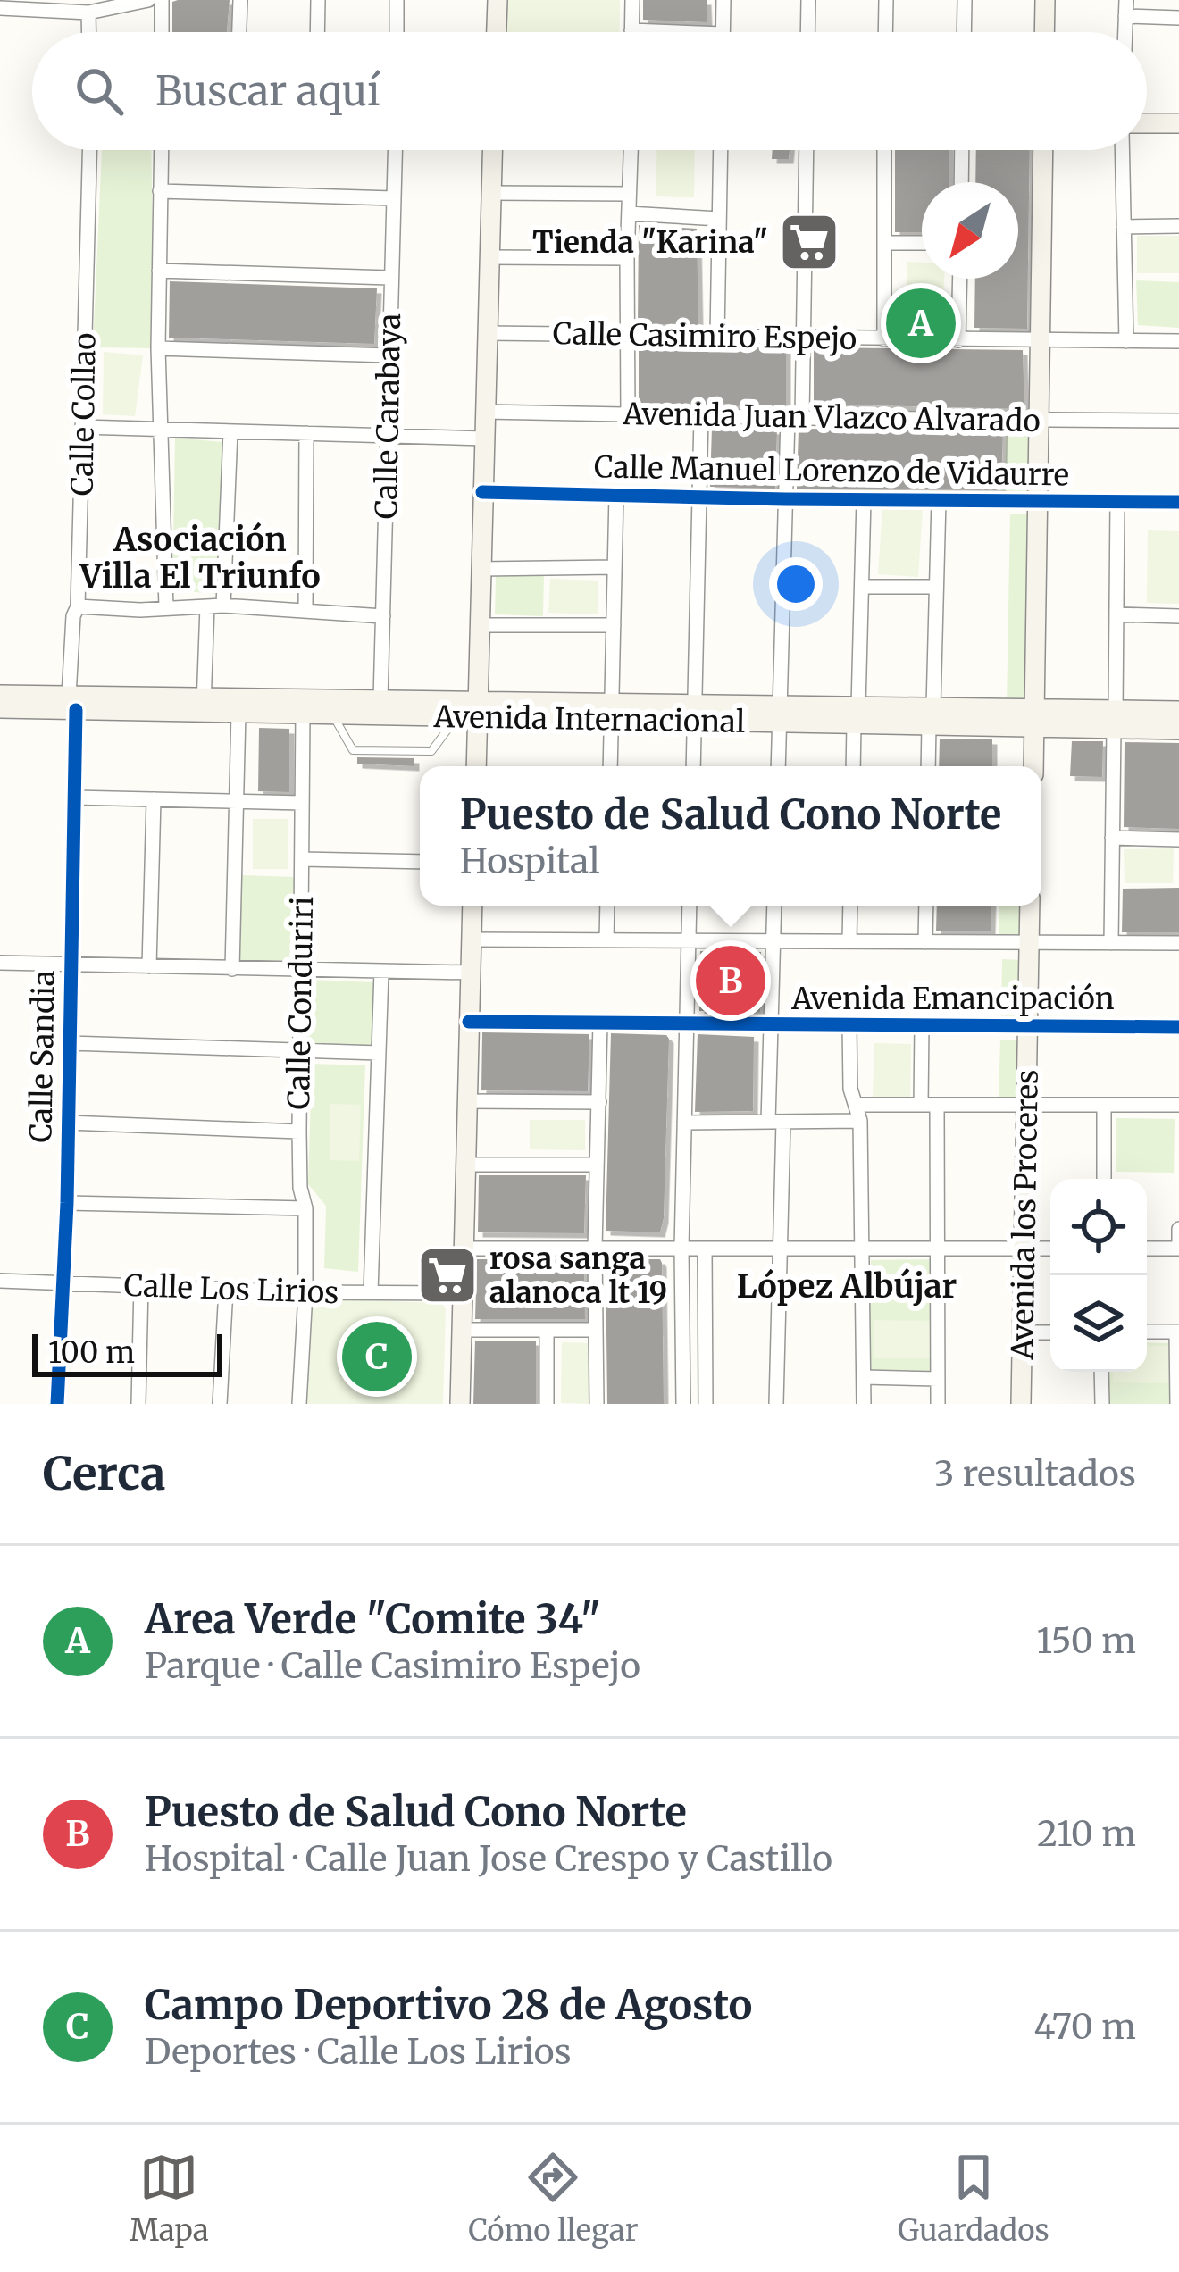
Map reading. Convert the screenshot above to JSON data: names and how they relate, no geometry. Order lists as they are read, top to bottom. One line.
{"streets":{"street":["Calle Casimiro Espejo","Calle Collao","Calle Carabaya","Avenida Juan Vlazco Alvarado","Calle Manuel Lorenzo de Vidaurre","Avenida Internacional","Avenida Emancipación","Calle Conduriri","Calle Sandia","Avenida los Proceres","Calle Los Lirios"]},"crossings":[["Calle Collao","Avenida Internacional"],["Calle Collao","Calle Sandia"],["Calle Carabaya","Avenida Internacional"],["Avenida Internacional","Calle Conduriri"],["Avenida Internacional","Calle Sandia"],["Avenida Emancipación","Avenida los Proceres"],["Calle Conduriri","Calle Los Lirios"],["Calle Sandia","Calle Los Lirios"]],"districts":["Asociación Villa El Triunfo","López Albújar"],"places":{"supermarket":["Tienda \"Karina\"","rosa sanga alanoca lt 19"]},"scale_bar":"100 m","north":"bottom left","page":{"search":"Buscar aquí","pins":["A","B","C"],"popup":["Puesto de Salud Cono Norte","Hospital"],"scale":"100 m","heading":["Cerca","3 resultados"],"list":[{"mark":"A","name":"Area Verde \"Comite 34\"","note":"Parque · Calle Casimiro Espejo","value":"150 m"},{"mark":"B","name":"Puesto de Salud Cono Norte","note":"Hospital · Calle Juan Jose Crespo y Castillo","value":"210 m"},{"mark":"C","name":"Campo Deportivo 28 de Agosto","note":"Deportes · Calle Los Lirios","value":"470 m"}],"nav":["Mapa","Cómo llegar","Guardados"]}}
